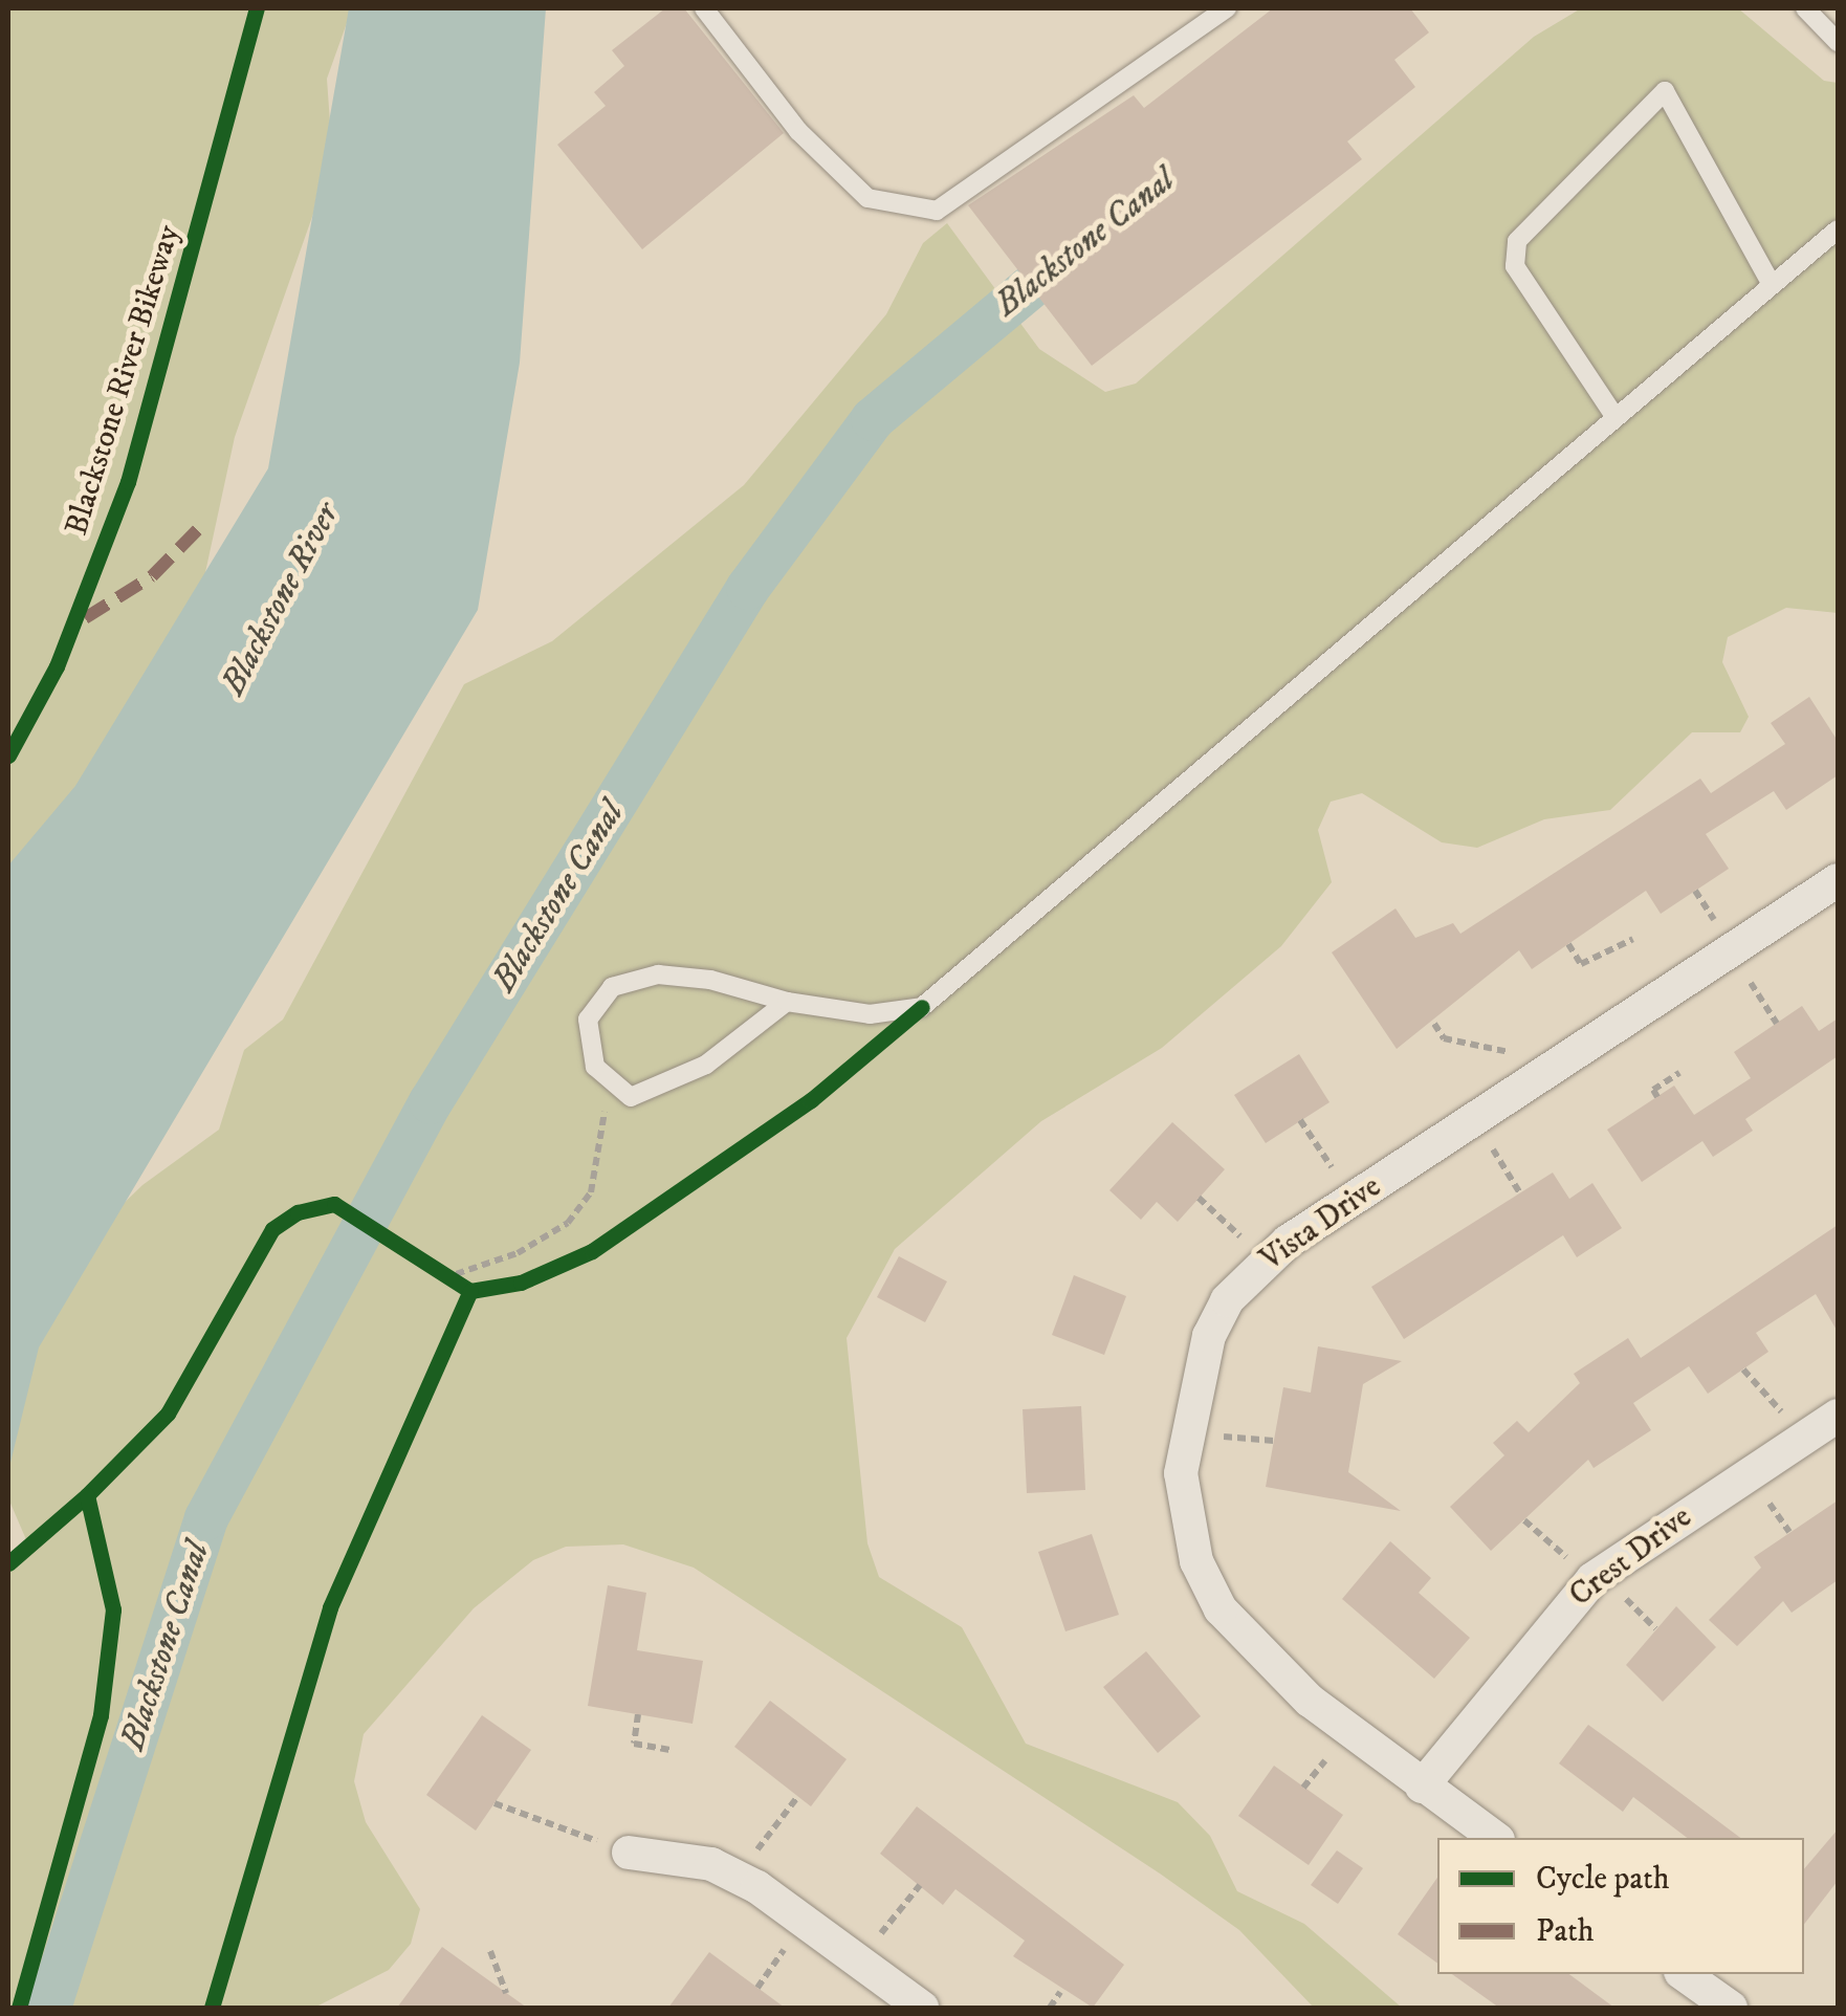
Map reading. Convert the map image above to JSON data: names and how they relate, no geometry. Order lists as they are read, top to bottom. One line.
{"streets":{"street":["Vista Drive","Crest Drive"],"cycle path":["Blackstone River Bikeway"]},"crossings":[["Vista Drive","Crest Drive"]],"water":["Blackstone Canal","Blackstone River"],"legend":["Cycle path","Path"]}
